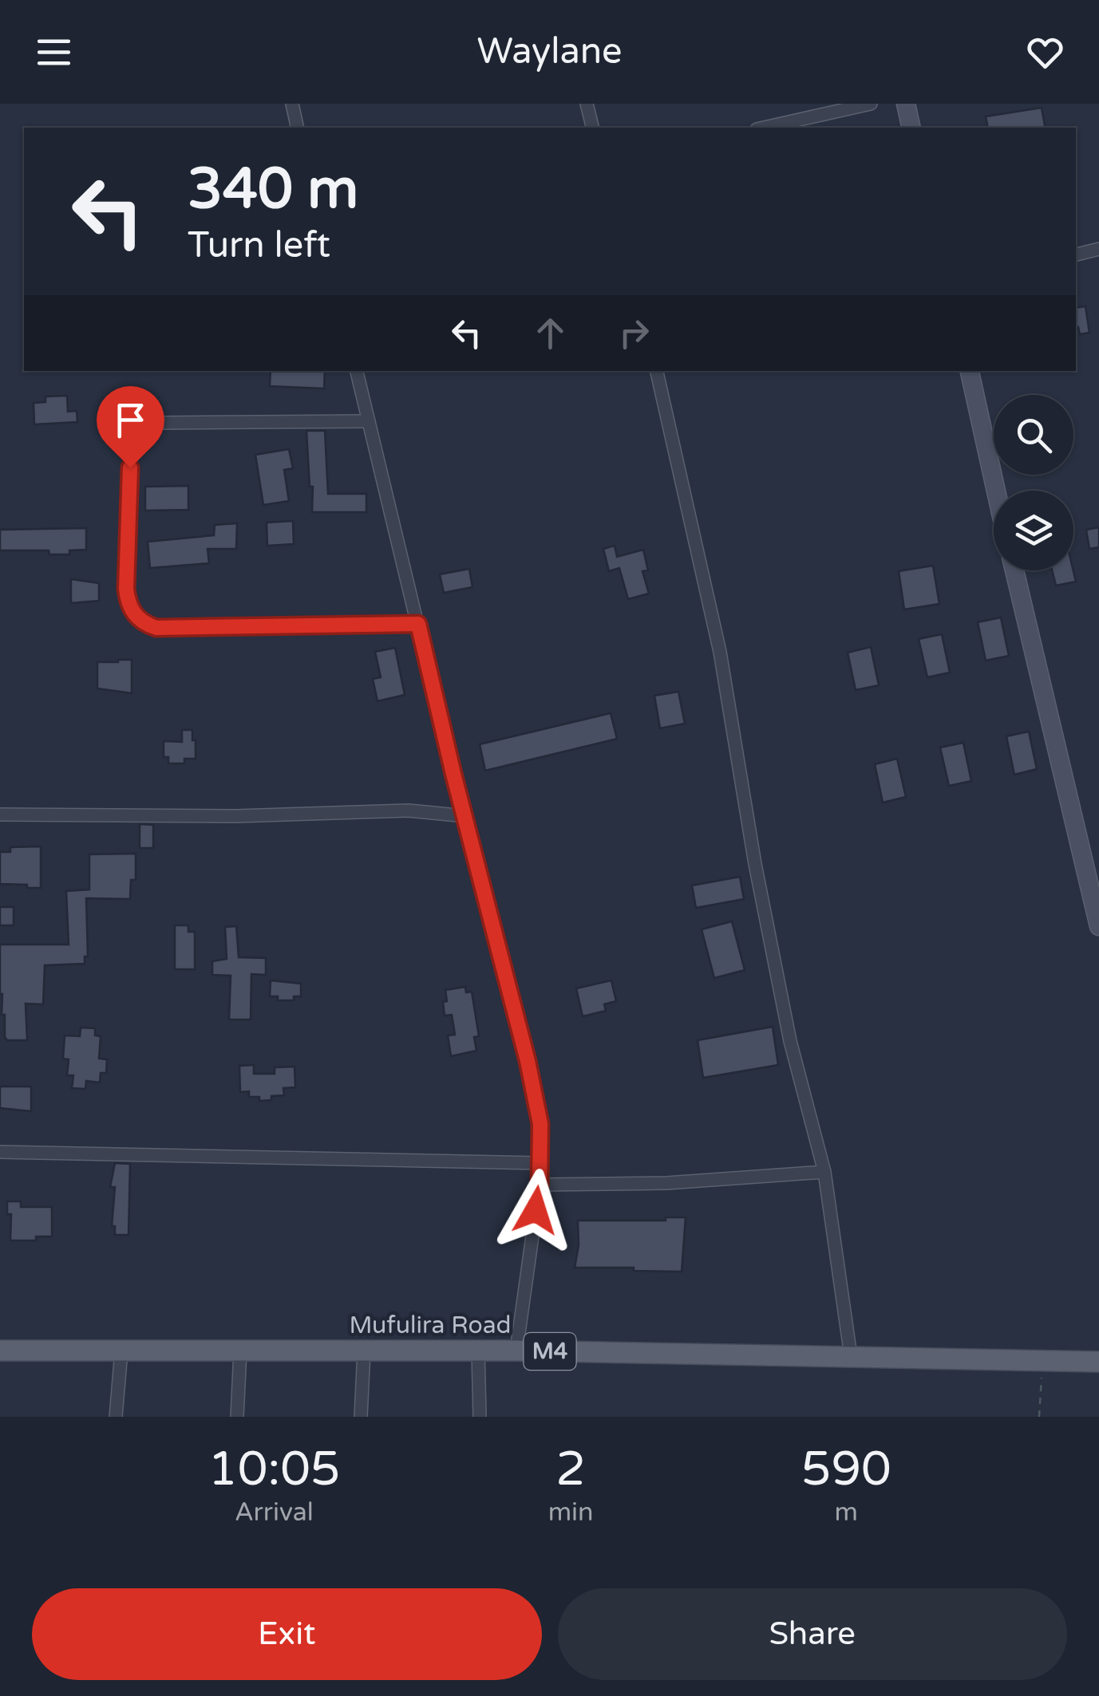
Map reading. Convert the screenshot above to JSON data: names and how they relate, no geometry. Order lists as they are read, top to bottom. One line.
{"streets":{"main road":["Mufulira Road","M4"]},"page":{"header":"Waylane","turn":["340 m","Turn left"],"eta":["10:05","Arrival","2","min","590","m"],"buttons":["Exit","Share"]}}
